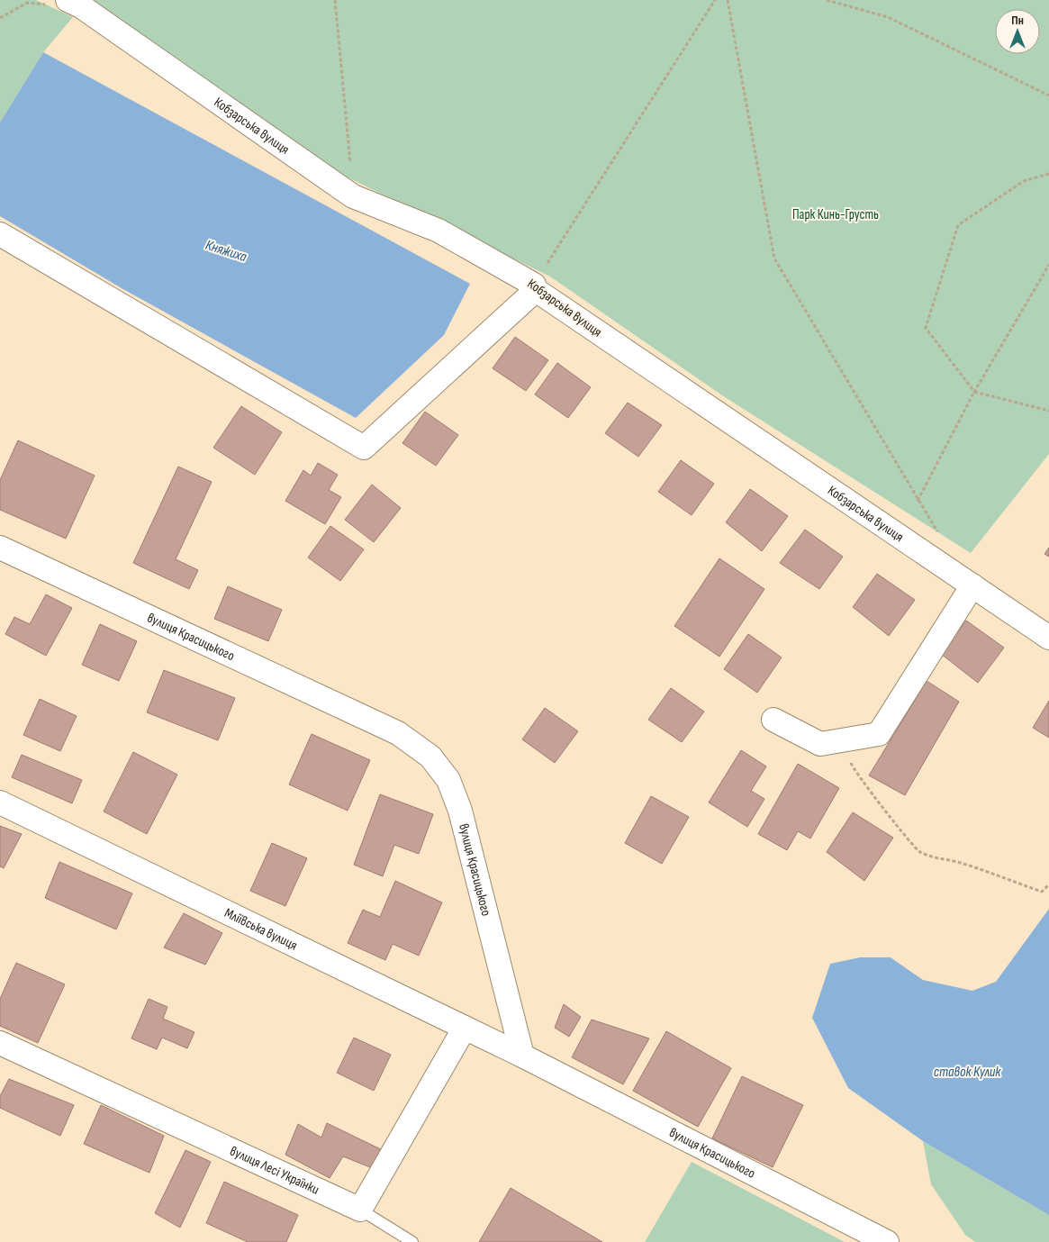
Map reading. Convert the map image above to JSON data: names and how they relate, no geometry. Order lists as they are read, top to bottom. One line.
{"streets":{"street":["Кобзарська вулиця","вулиця Красицького","Мліївська вулиця","вулиця Лесі Українки"]},"crossings":[["вулиця Красицького","Мліївська вулиця"]],"water":["Княжиха","ставок Кулик"],"parks":["Парк Кинь-Грусть"],"north":"top"}
